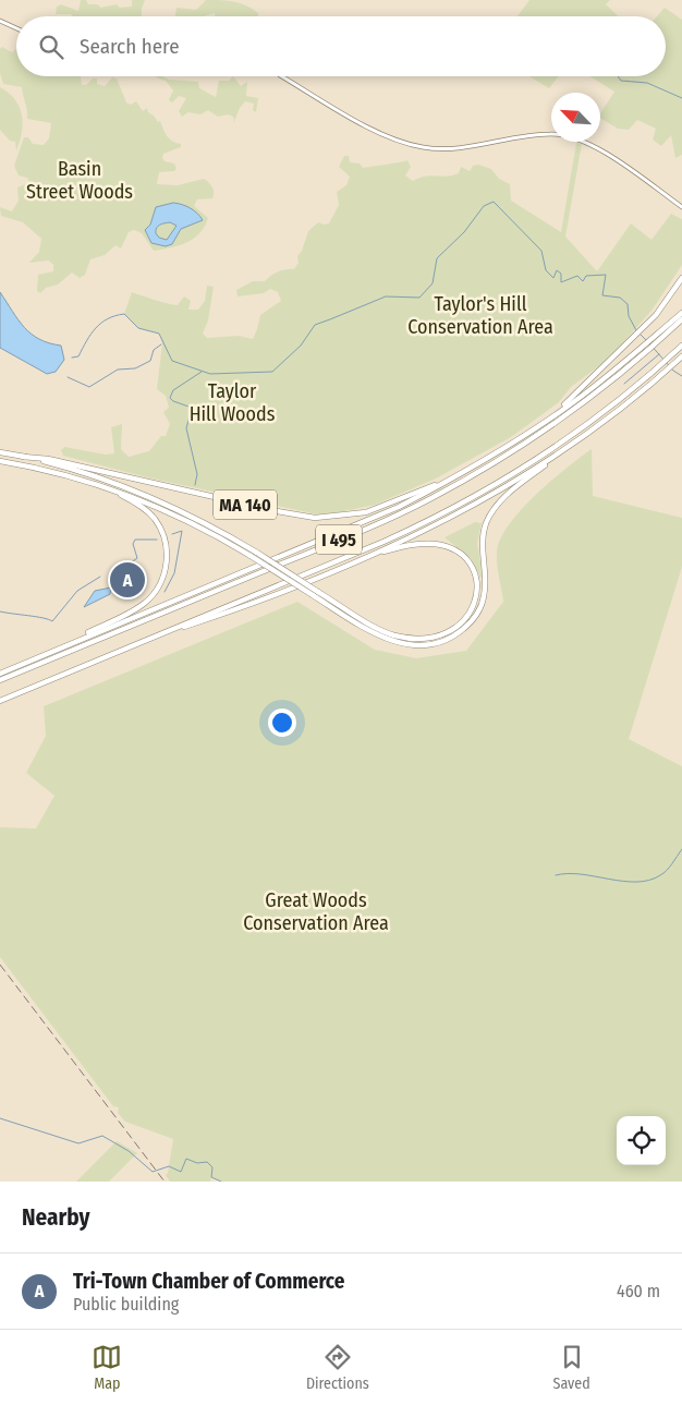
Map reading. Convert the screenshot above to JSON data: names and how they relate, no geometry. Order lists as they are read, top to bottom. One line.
{"streets":{"highway":["MA 140","I 495"]},"parks":["Basin Street Woods","Taylor's Hill Conservation Area","Taylor Hill Woods","Great Woods Conservation Area"],"north":"top left","page":{"search":"Search here","pins":"A","heading":"Nearby","list":[{"mark":"A","name":"Tri-Town Chamber of Commerce","note":"Public building","value":"460 m"}],"nav":["Map","Directions","Saved"]}}
